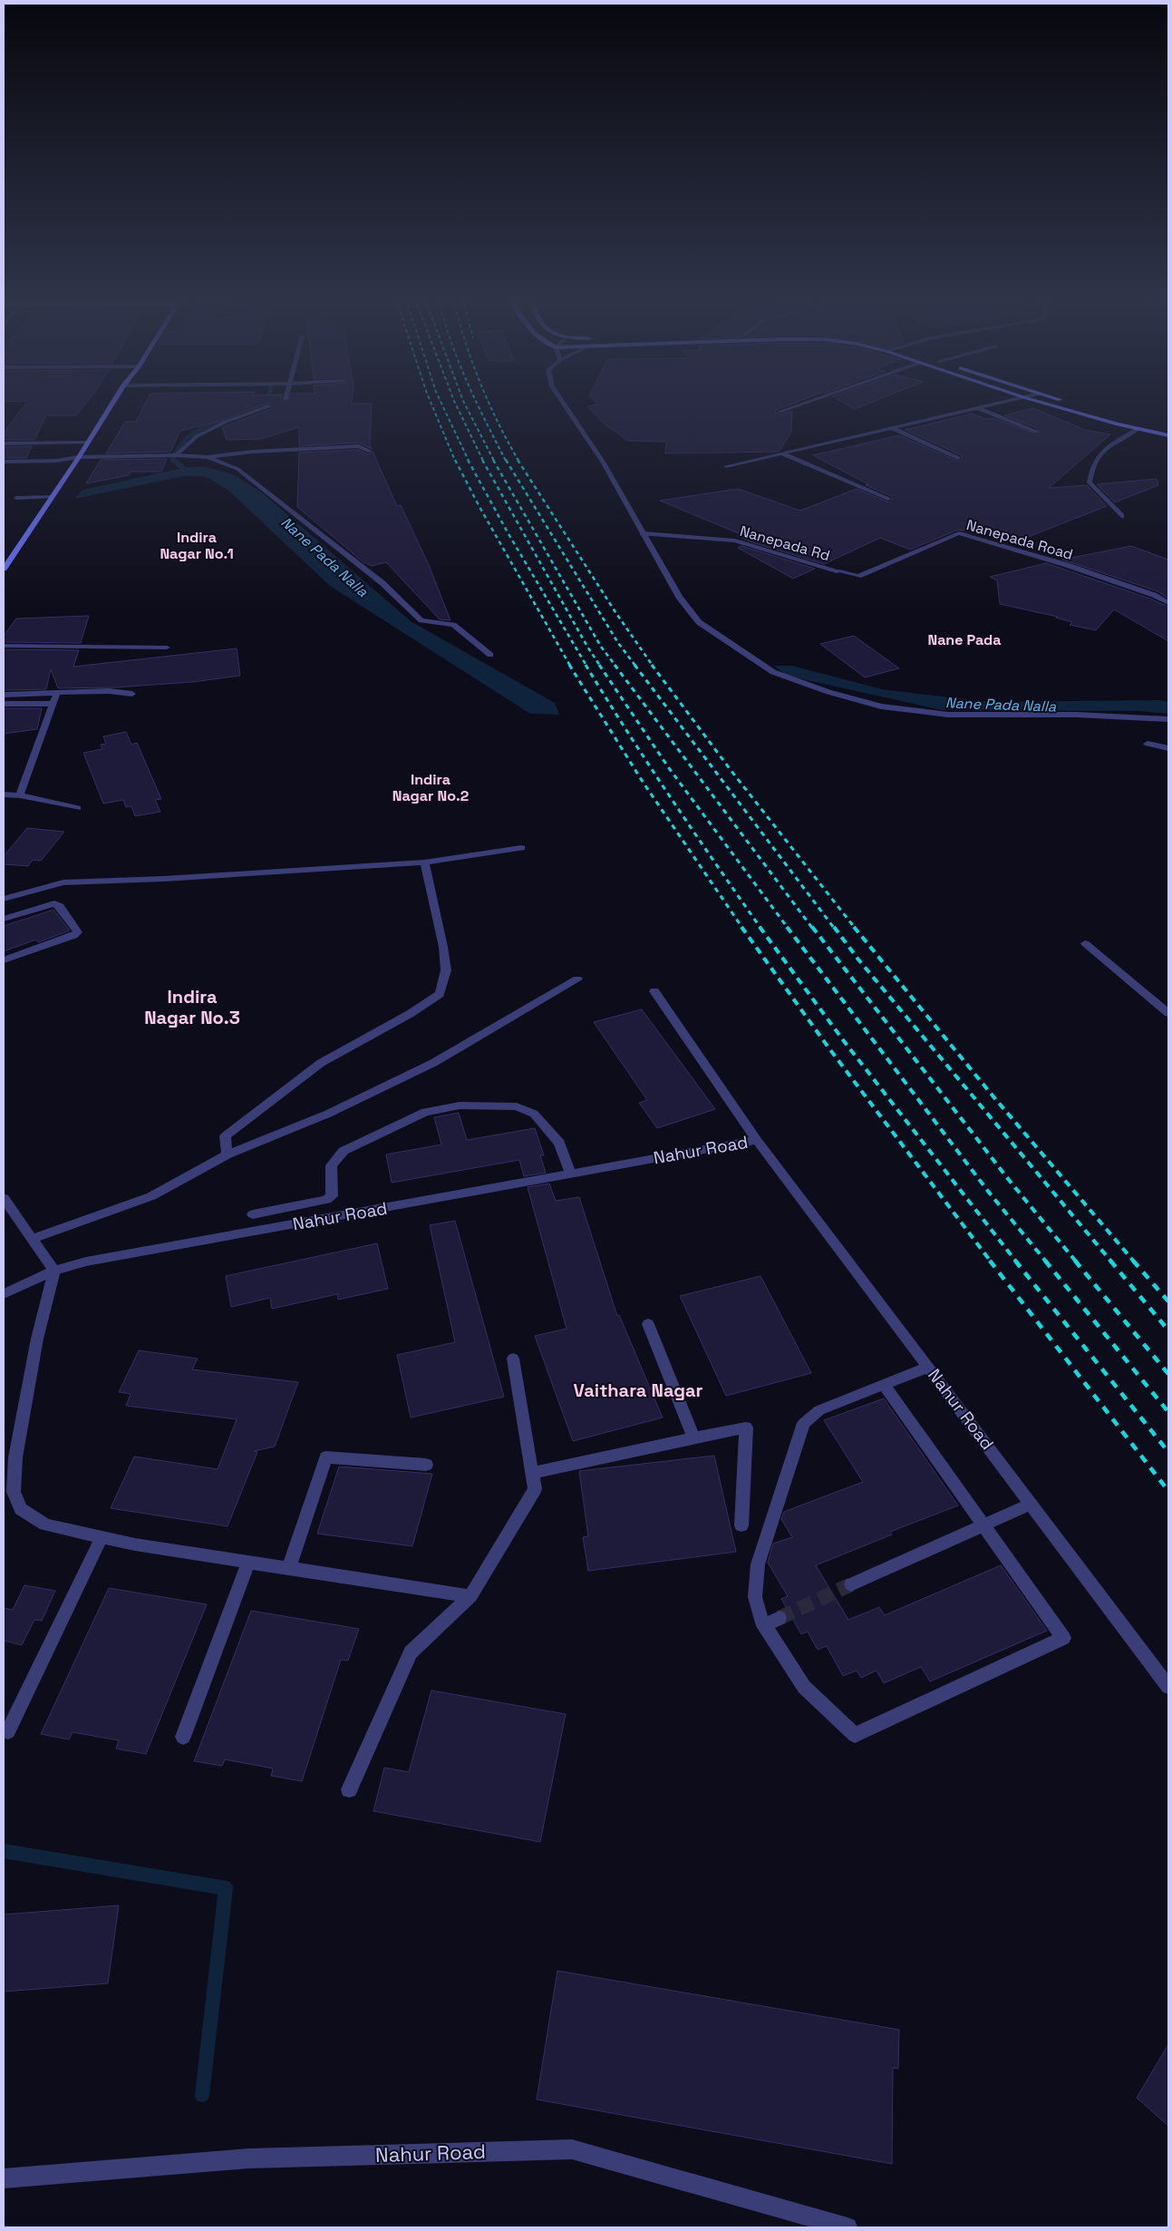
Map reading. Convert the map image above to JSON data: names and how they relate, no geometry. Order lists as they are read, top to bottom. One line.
{"streets":{"street":["Nanepada Road","Nanepada Rd","Nahur Road"]},"crossings":[["Nanepada Road","Nanepada Rd"]],"districts":["Indira Nagar No.1","Nane Pada","Indira Nagar No.2","Indira Nagar No.3","Vaithara Nagar"],"water":["Nane Pada Nalla"]}
